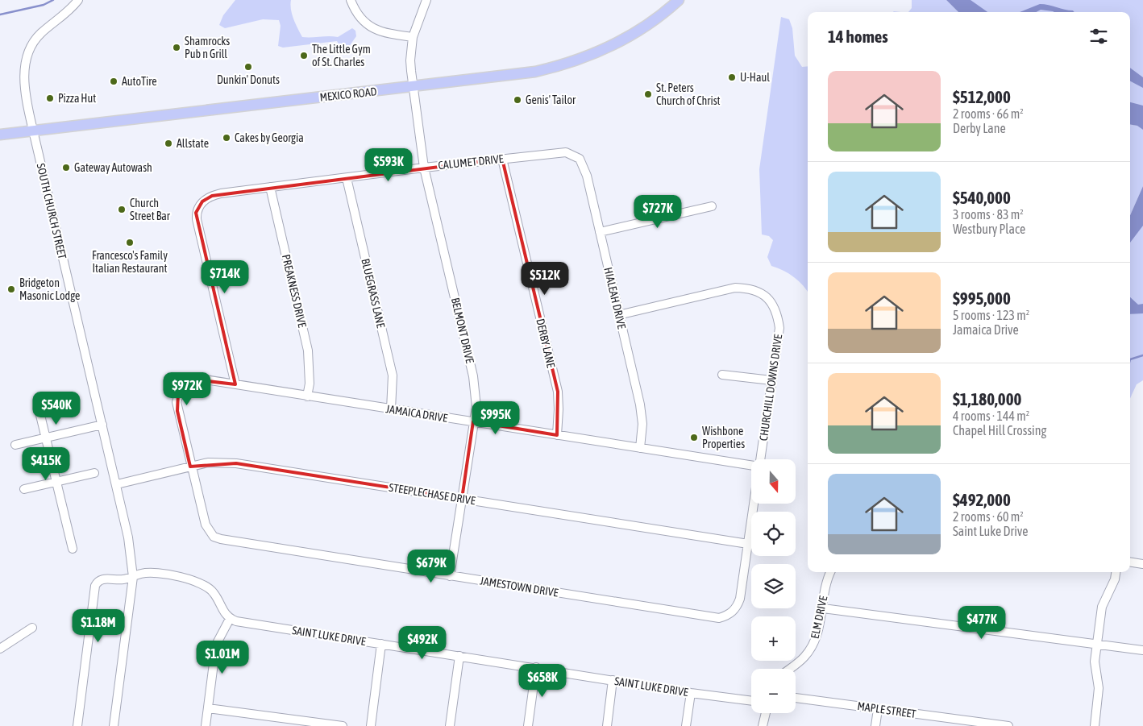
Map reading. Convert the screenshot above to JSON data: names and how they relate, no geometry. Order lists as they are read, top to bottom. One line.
{"streets":{"main road":["MEXICO ROAD"],"street":["CALUMET DRIVE","SOUTH CHURCH STREET","PREAKNESS DRIVE","BLUEGRASS LANE","HIALEAH DRIVE","BELMONT DRIVE","DERBY LANE","CHURCHILL DOWNS DRIVE","JAMAICA DRIVE","STEEPLECHASE DRIVE","JAMESTOWN DRIVE","ELM DRIVE","SAINT LUKE DRIVE","MAPLE STREET"]},"crossings":[["MEXICO ROAD","SOUTH CHURCH STREET"],["MEXICO ROAD","BELMONT DRIVE"],["CALUMET DRIVE","PREAKNESS DRIVE"],["CALUMET DRIVE","BLUEGRASS LANE"],["CALUMET DRIVE","HIALEAH DRIVE"],["CALUMET DRIVE","BELMONT DRIVE"],["CALUMET DRIVE","DERBY LANE"],["CALUMET DRIVE","JAMAICA DRIVE"],["SOUTH CHURCH STREET","STEEPLECHASE DRIVE"],["PREAKNESS DRIVE","JAMAICA DRIVE"],["BLUEGRASS LANE","JAMAICA DRIVE"],["HIALEAH DRIVE","CHURCHILL DOWNS DRIVE"],["HIALEAH DRIVE","JAMAICA DRIVE"],["BELMONT DRIVE","JAMAICA DRIVE"],["BELMONT DRIVE","STEEPLECHASE DRIVE"],["BELMONT DRIVE","JAMESTOWN DRIVE"],["DERBY LANE","JAMAICA DRIVE"],["JAMAICA DRIVE","STEEPLECHASE DRIVE"],["JAMAICA DRIVE","JAMESTOWN DRIVE"],["STEEPLECHASE DRIVE","JAMESTOWN DRIVE"]],"places":["Shamrocks Pub n Grill","The Little Gym of St. Charles","Dunkin' Donuts","U-Haul","AutoTire","St. Peters Church of Christ","Pizza Hut","Genis' Tailor","Cakes by Georgia","Allstate","Gateway Autowash","Church Street Bar","Francesco's Family Italian Restaurant","Bridgeton Masonic Lodge","Wishbone Properties"],"north":"bottom","page":{"heading":"14 homes","list":[{"name":"$512,000","note":"2 rooms · 66 m² · Derby Lane"},{"name":"$540,000","note":"3 rooms · 83 m² · Westbury Place"},{"name":"$995,000","note":"5 rooms · 123 m² · Jamaica Drive"},{"name":"$1,180,000","note":"4 rooms · 144 m² · Chapel Hill Crossing"},{"name":"$492,000","note":"2 rooms · 60 m² · Saint Luke Drive"}],"price":["$593K","$727K","$714K","$512K","$972K","$540K","$995K","$415K","$679K","$477K","$1.18M","$492K","$1.01M","$658K"],"map_buttons":["+","−"]}}
